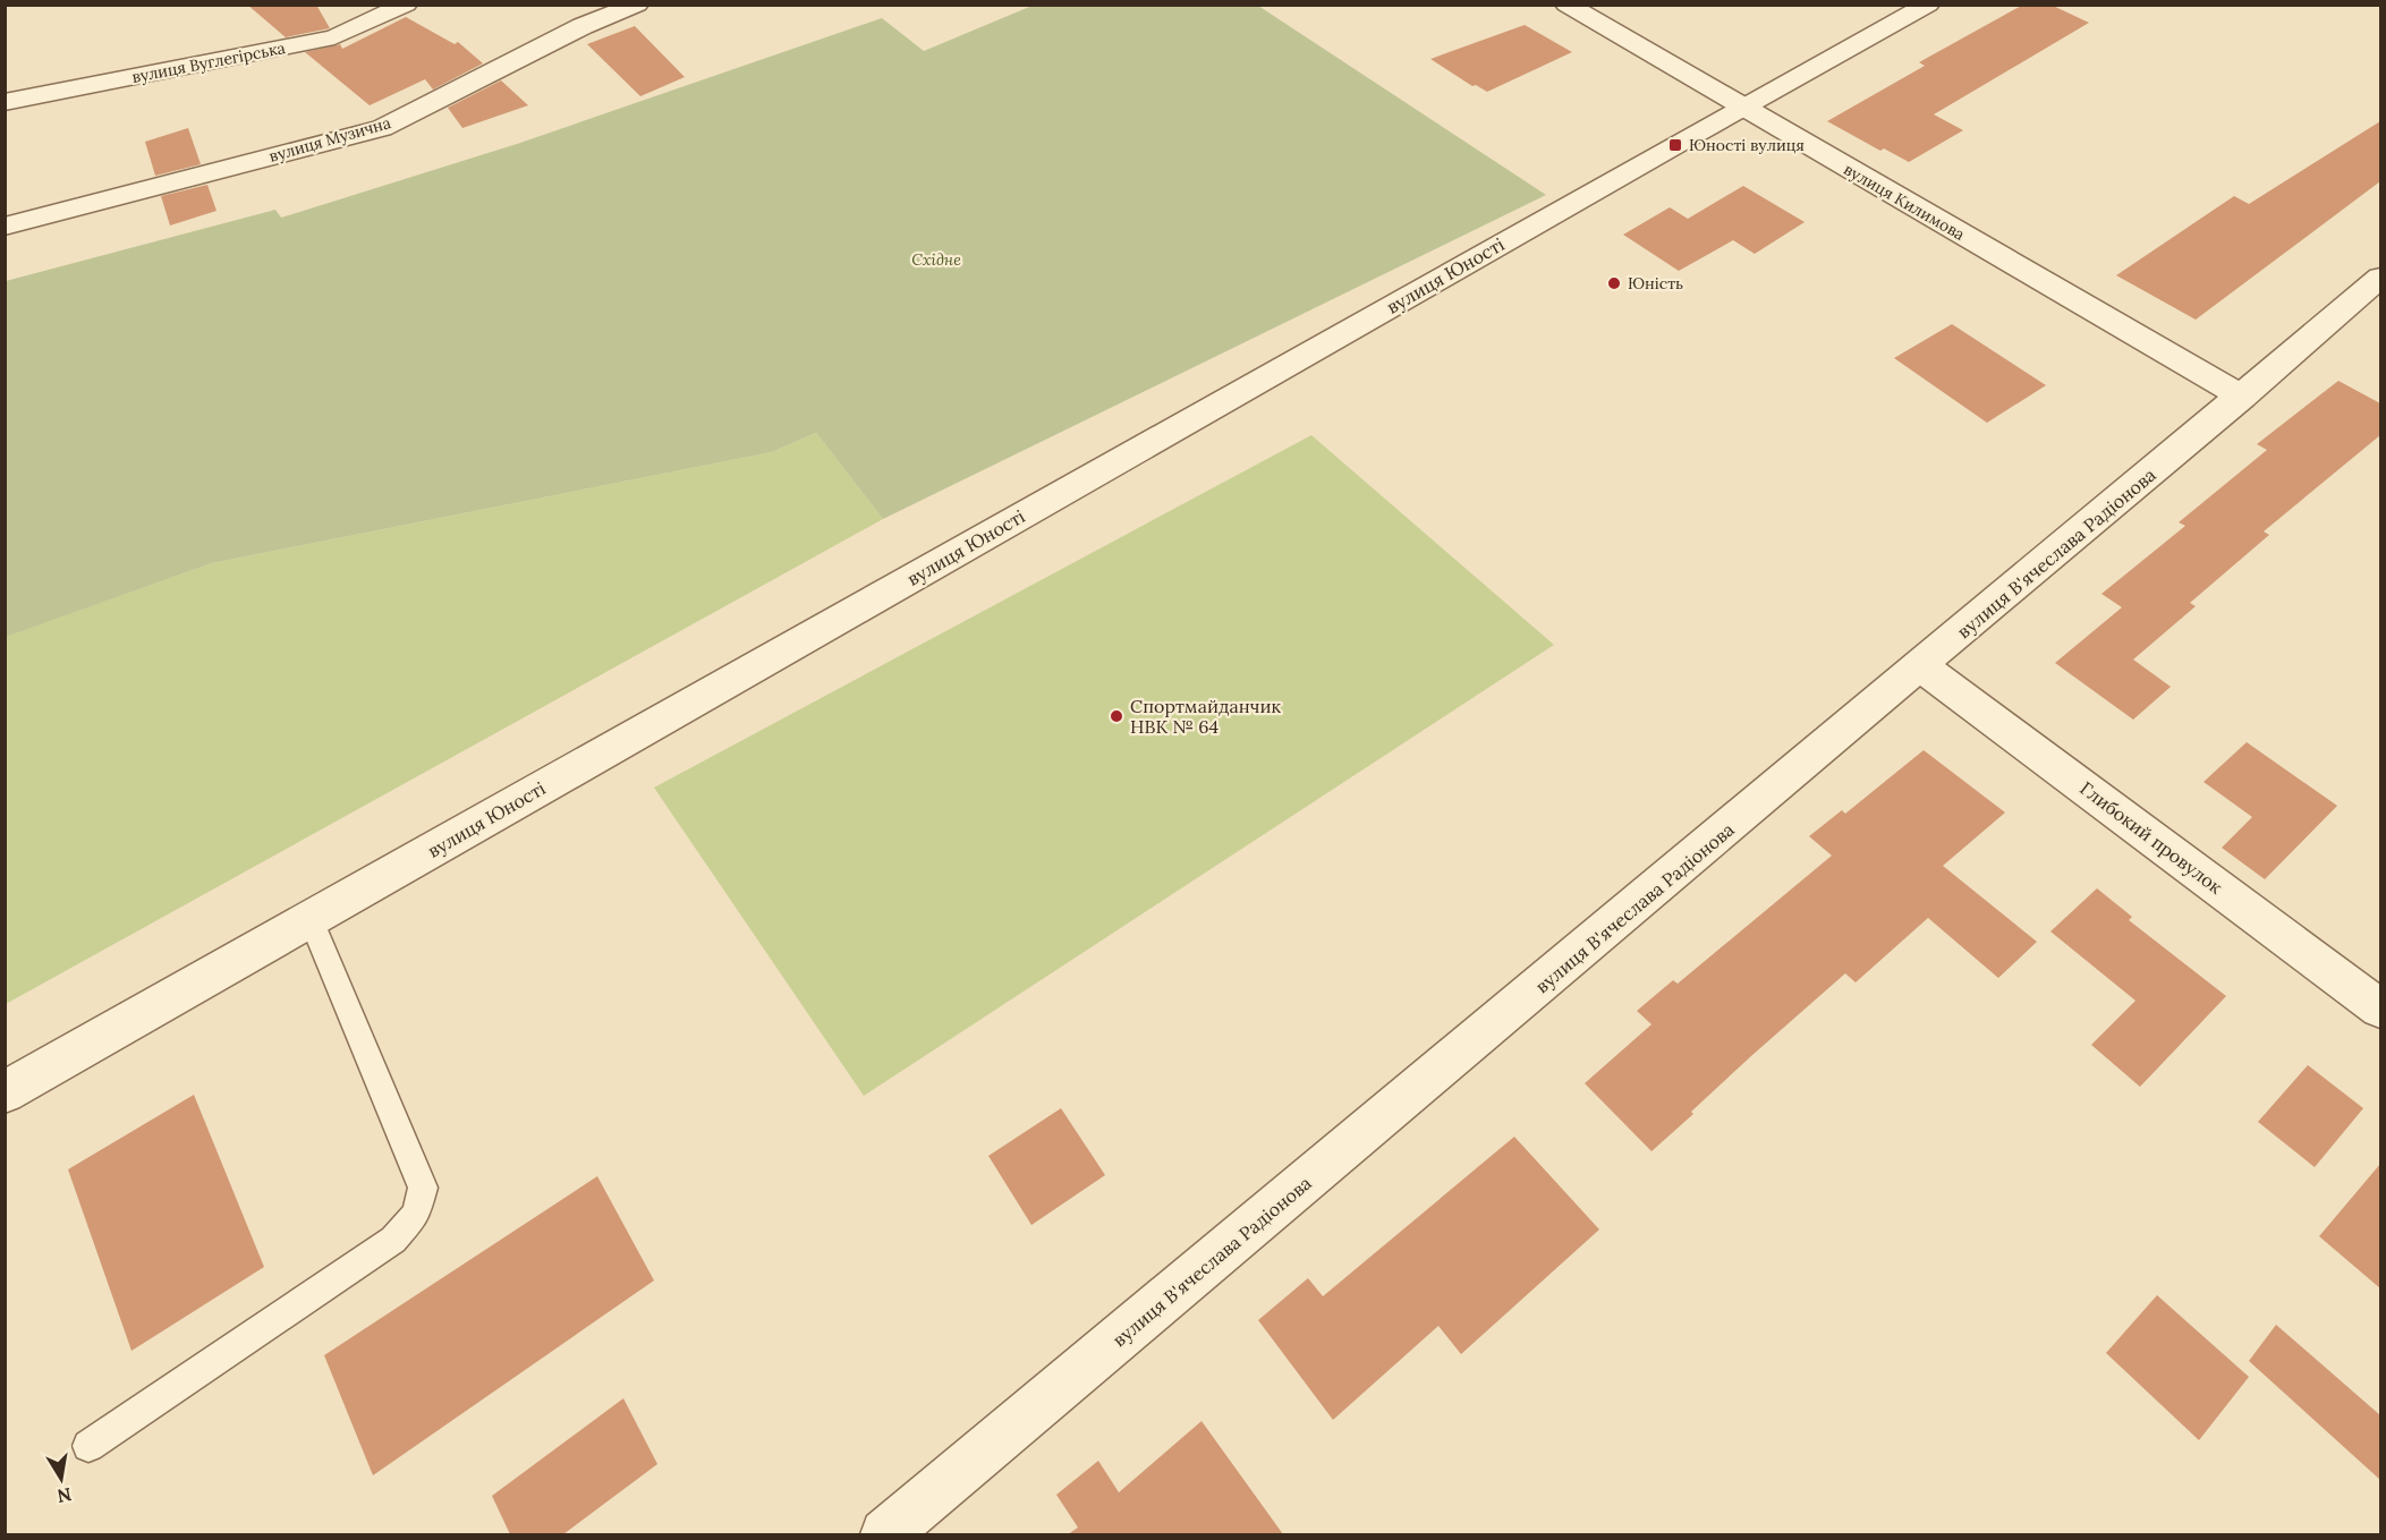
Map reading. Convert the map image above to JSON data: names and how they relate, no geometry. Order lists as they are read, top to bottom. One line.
{"streets":{"street":["вулиця Вуглегірська","вулиця Музична","вулиця Килимова","вулиця Юності","вулиця В'ячеслава Радіонова","Глибокий провулок"]},"crossings":[["вулиця Килимова","вулиця Юності"],["вулиця Килимова","вулиця В'ячеслава Радіонова"],["вулиця В'ячеслава Радіонова","Глибокий провулок"]],"parks":["Східне"],"places":{"transit":["Юності вулиця"],"other":["Юність","Спортмайданчик НВК № 64"]},"north":"bottom"}
